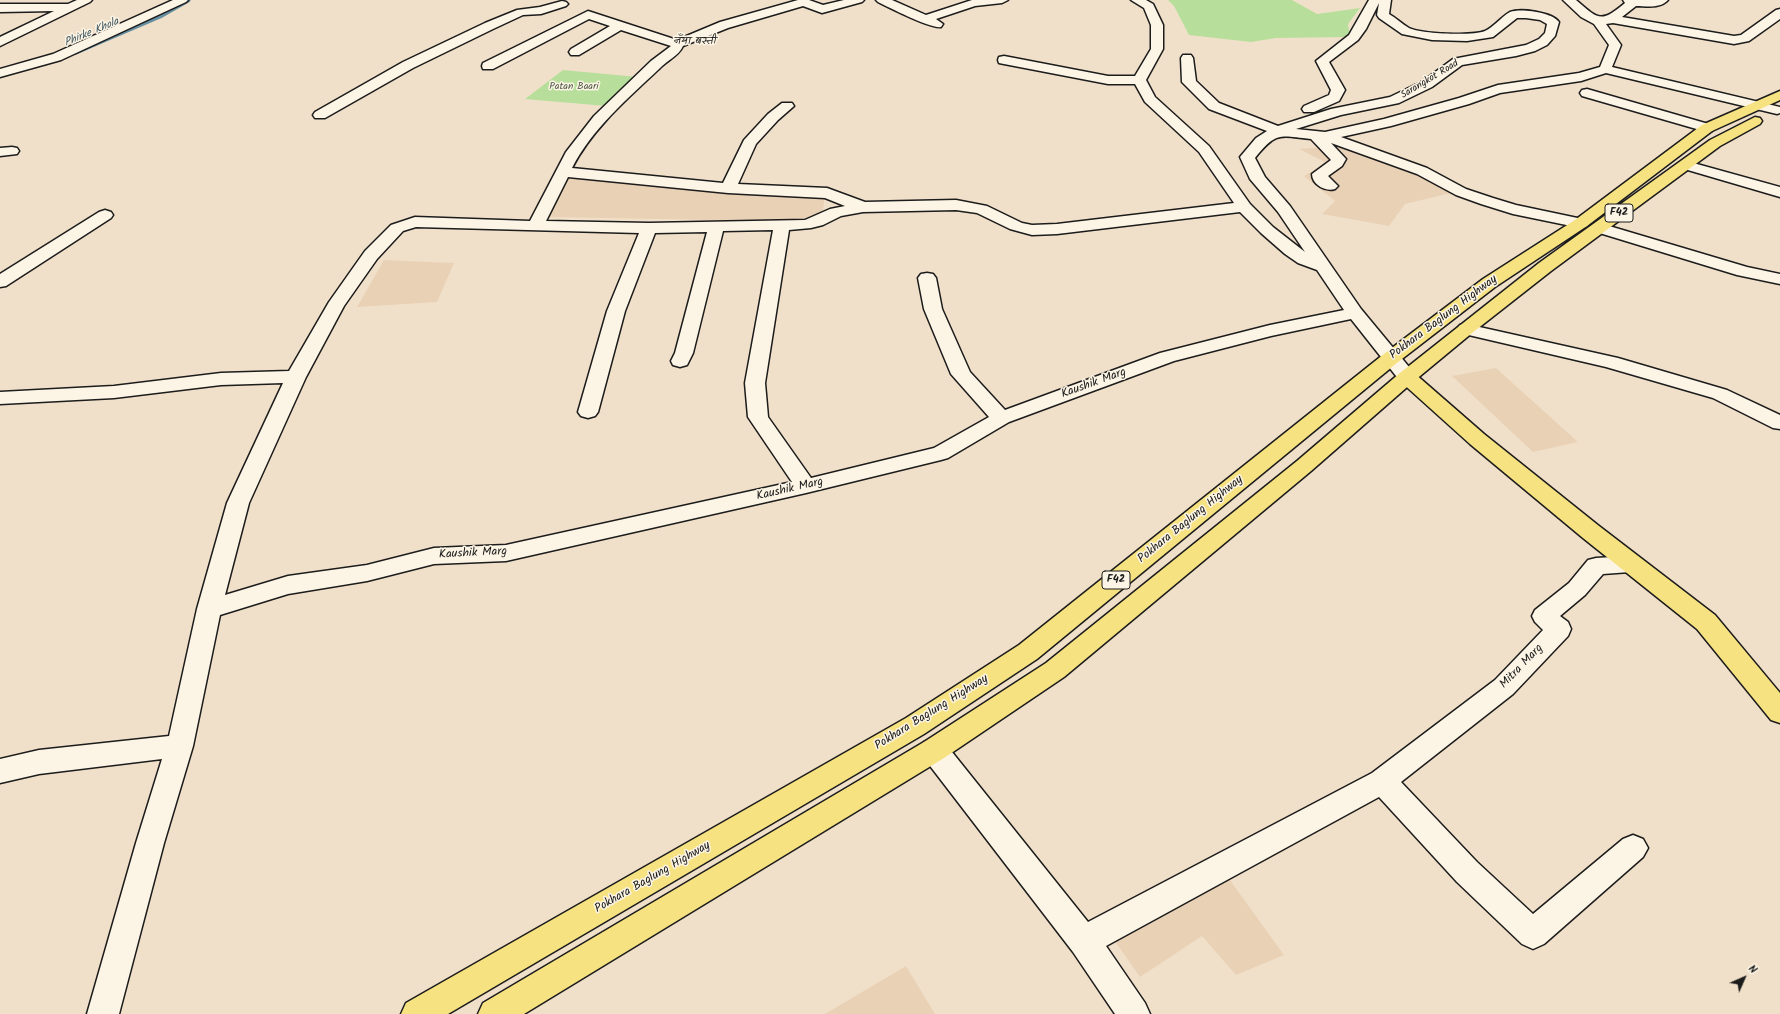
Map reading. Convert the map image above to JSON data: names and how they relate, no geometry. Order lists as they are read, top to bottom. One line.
{"streets":{"main road":["F42","Pokhara Baglung Highway"],"street":["Sarangkot Road","Kaushik Marg","Mitra Marg"]},"crossings":[["Sarangkot Road","Pokhara Baglung Highway"],["Sarangkot Road","Kaushik Marg"]],"districts":["नँया बस्ती"],"water":["Phirke Khola"],"parks":["Patan Baari"],"north":"top right"}
